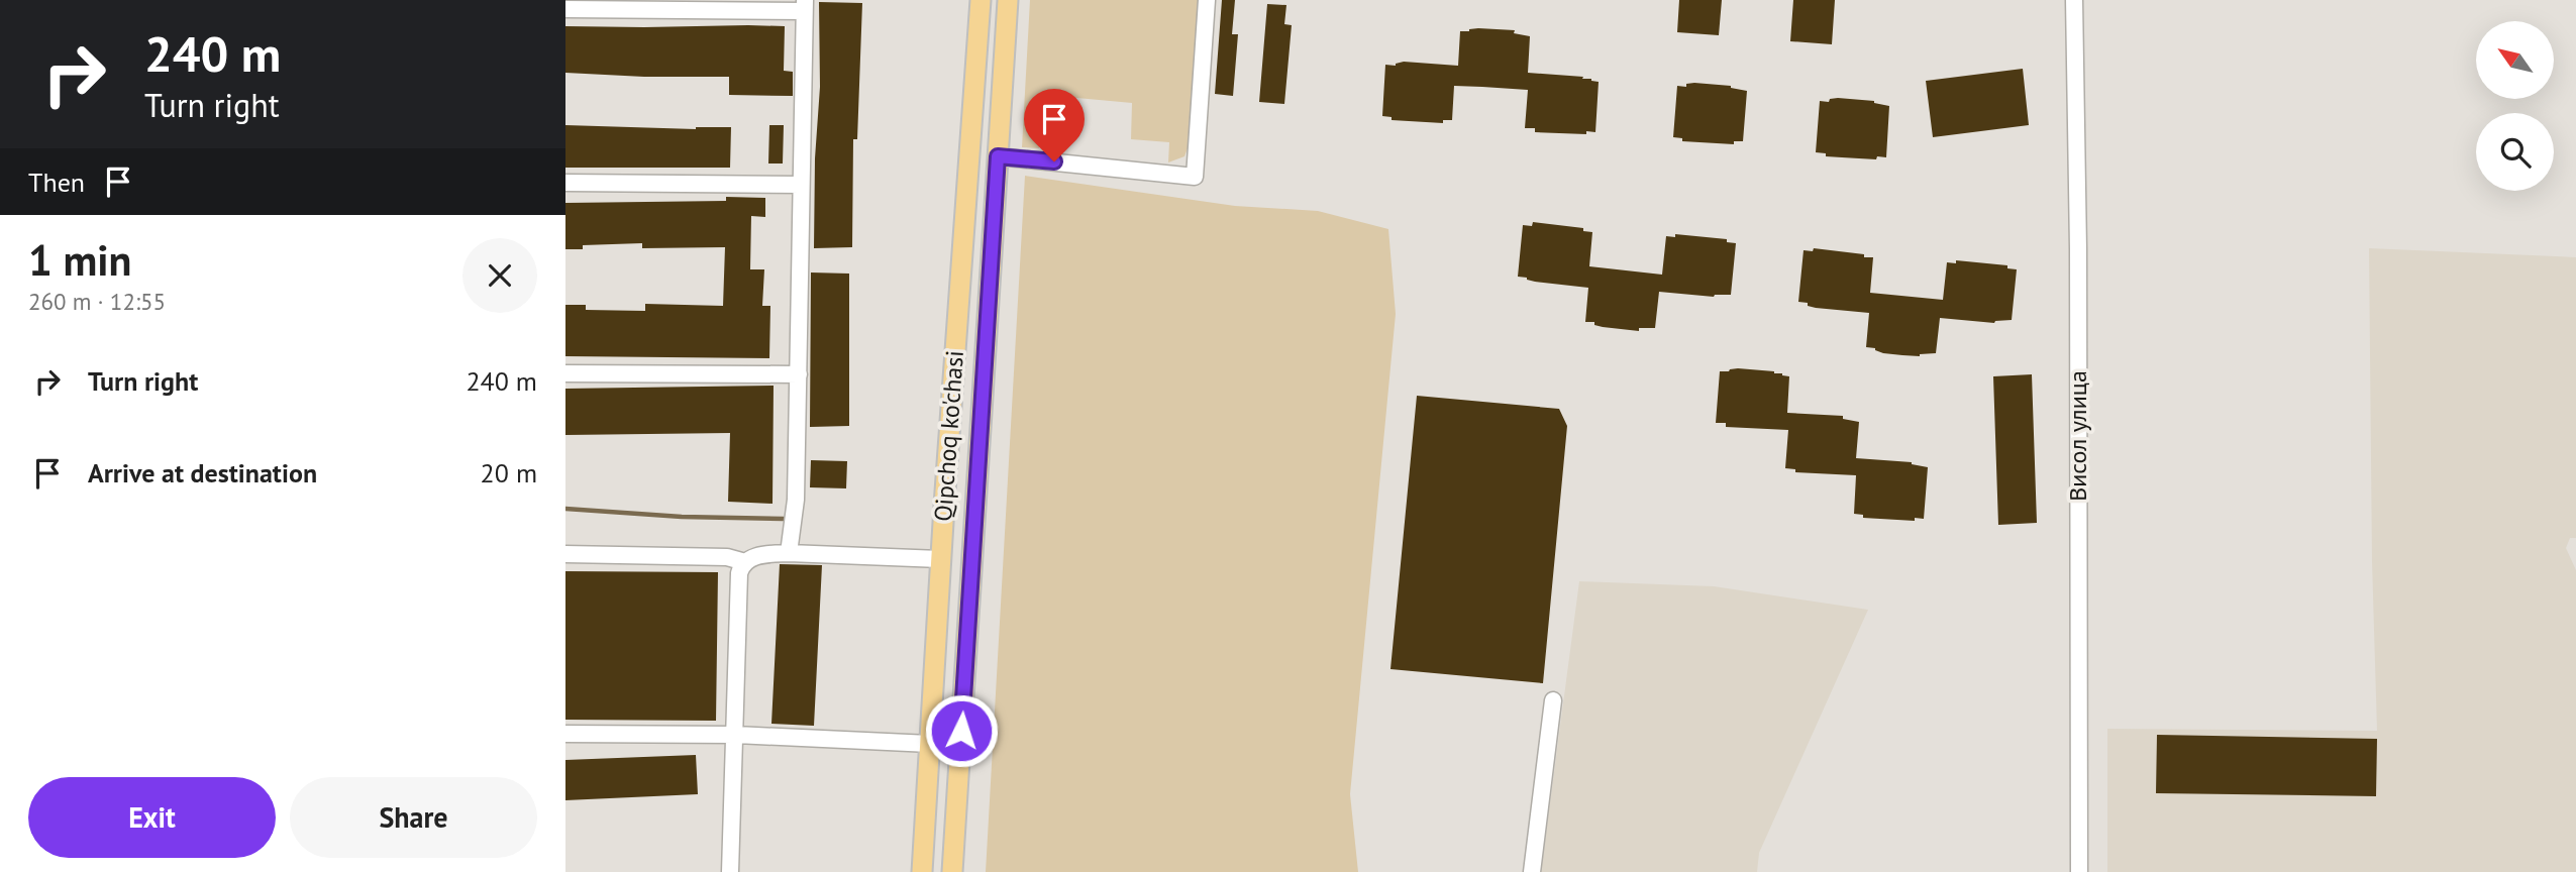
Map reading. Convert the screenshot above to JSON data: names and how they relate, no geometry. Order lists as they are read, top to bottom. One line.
{"streets":{"main road":["Qipchoq ko'chasi"],"street":["Висол улица"]},"north":"top left","page":{"turn":["240 m","Turn right"],"then":"Then","heading":["1 min","260 m · 12:55"],"list":[{"name":"Turn right","value":"240 m"},{"name":"Arrive at destination","value":"20 m"}],"buttons":["Exit","Share"]}}
